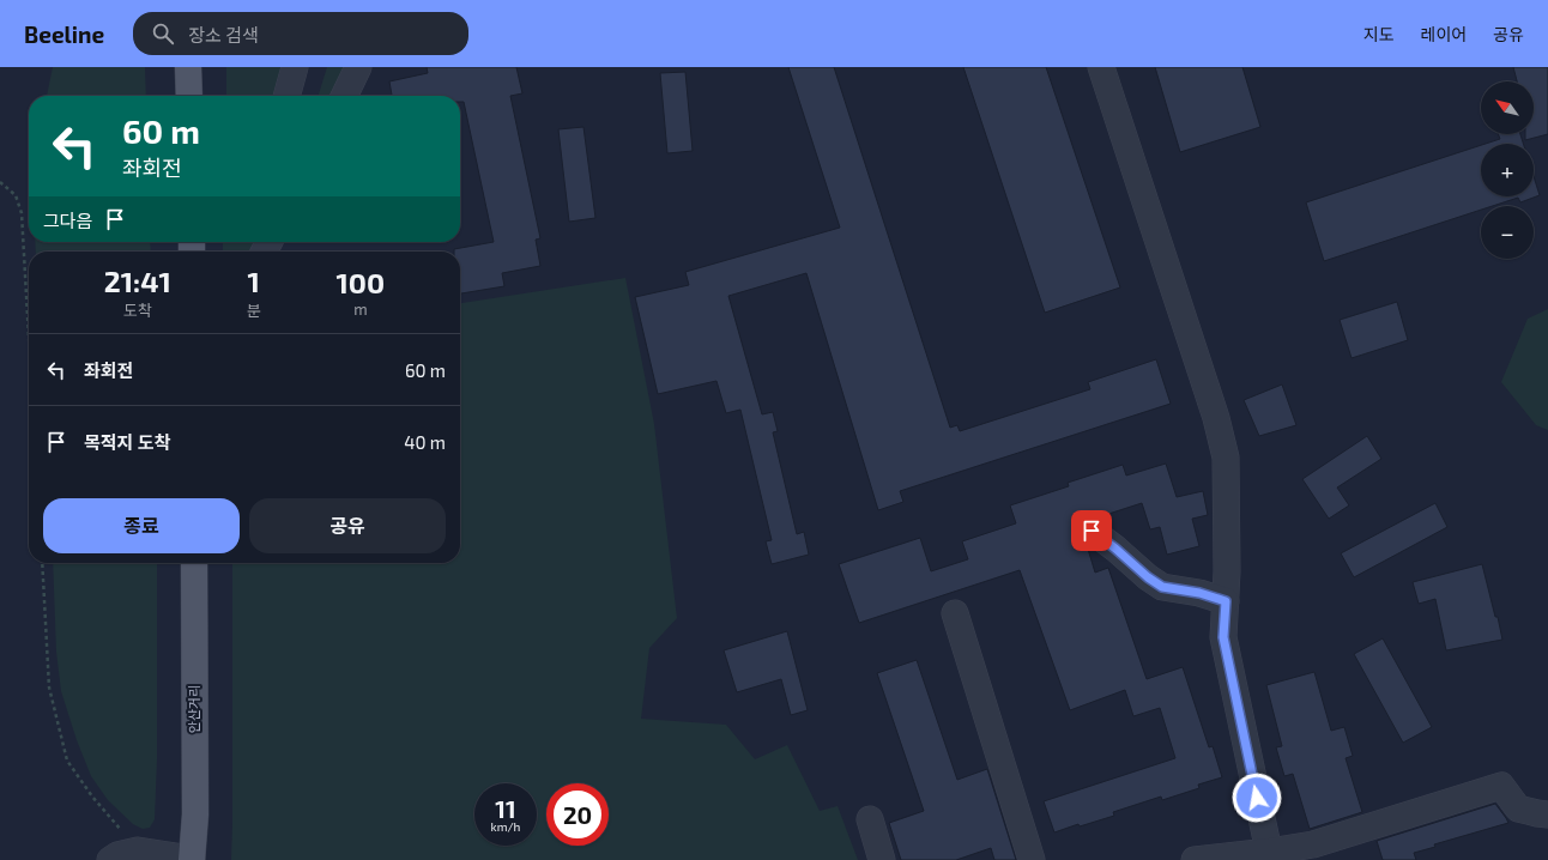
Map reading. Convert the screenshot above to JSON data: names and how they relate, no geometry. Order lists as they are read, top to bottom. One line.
{"streets":{"main road":["안산거리"]},"north":"top left","page":{"header":"Beeline","search":"장소 검색","nav":["지도","레이어","공유"],"map_buttons":["+","−"],"turn":["60 m","좌회전"],"then":"그다음","eta":["21:41","도착","1","분","100","m"],"list":[{"name":"좌회전","value":"60 m"},{"name":"목적지 도착","value":"40 m"}],"buttons":["종료","공유"],"speed":"11 km/h","limit":"20"}}
